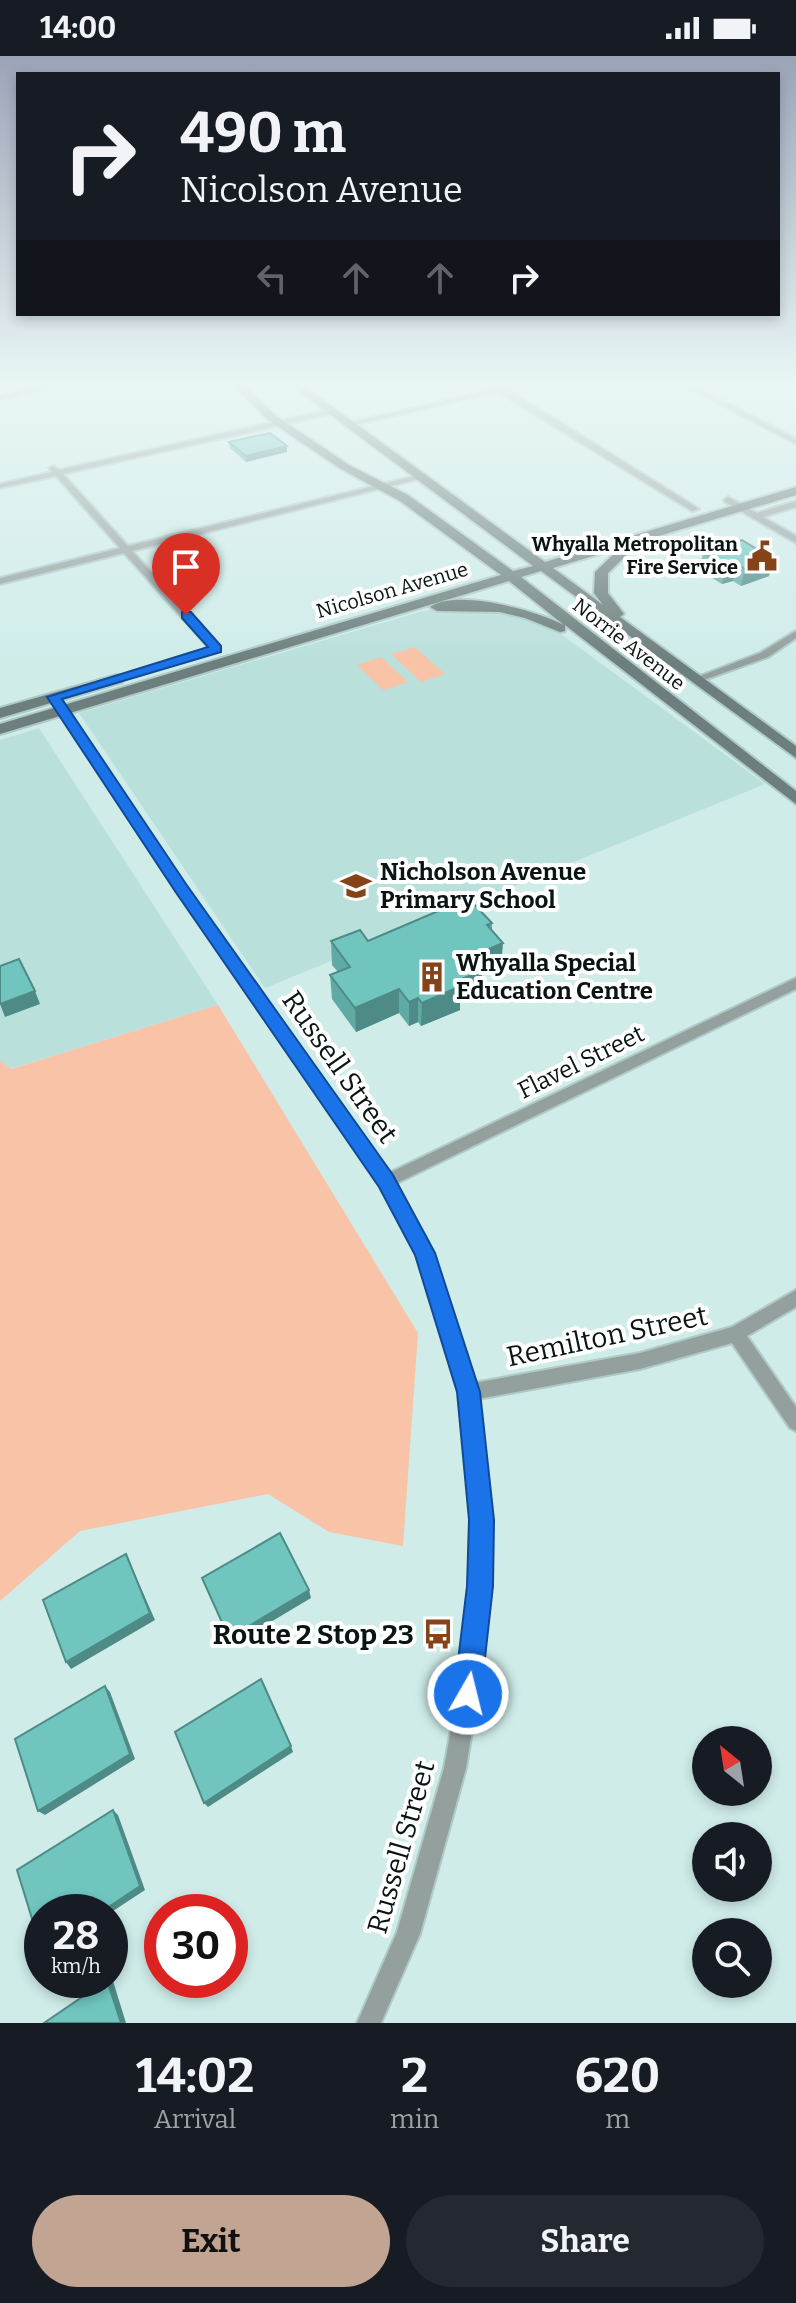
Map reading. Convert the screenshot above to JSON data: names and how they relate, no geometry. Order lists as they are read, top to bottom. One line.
{"streets":{"main road":["Nicolson Avenue","Norrie Avenue"],"street":["Flavel Street","Russell Street","Remilton Street"]},"crossings":[["Nicolson Avenue","Norrie Avenue"],["Nicolson Avenue","Russell Street"],["Flavel Street","Russell Street"],["Russell Street","Remilton Street"]],"places":{"public building":["Whyalla Metropolitan Fire Service"],"school or university":["Nicholson Avenue Primary School"],"building":["Whyalla Special Education Centre"],"bus stop":["Route 2 Stop 23"]},"north":"top left","page":{"status":"14:00","turn":["490 m","Nicolson Avenue"],"speed":"28 km/h","limit":"30","eta":["14:02","Arrival","2","min","620","m"],"buttons":["Exit","Share"]}}
